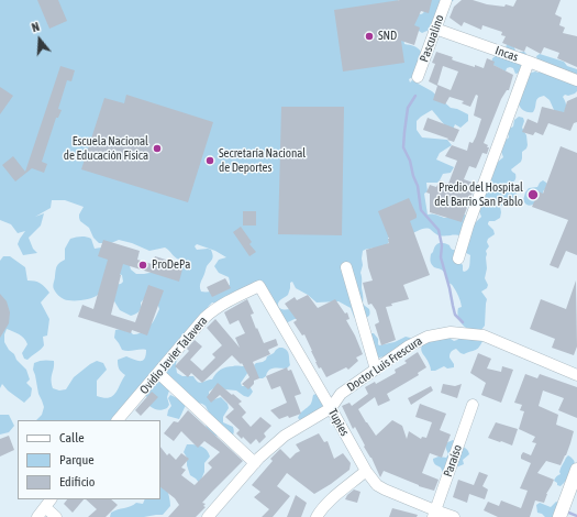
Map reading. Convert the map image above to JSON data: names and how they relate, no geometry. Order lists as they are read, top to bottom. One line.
{"streets":{"street":["Pascualino","Incas","Ovidio Javier Talavera","Doctor Luis Frescura","Tupies","Paraíso"]},"crossings":[["Pascualino","Incas"],["Ovidio Javier Talavera","Tupies"],["Doctor Luis Frescura","Tupies"],["Tupies","Paraíso"]],"places":["SND","Escuela Nacional de Educación Física","Secretaría Nacional de Deportes","Predio del Hospital del Barrio San Pablo","ProDePa"],"legend":["Calle","Parque","Edificio"],"north":"top"}
